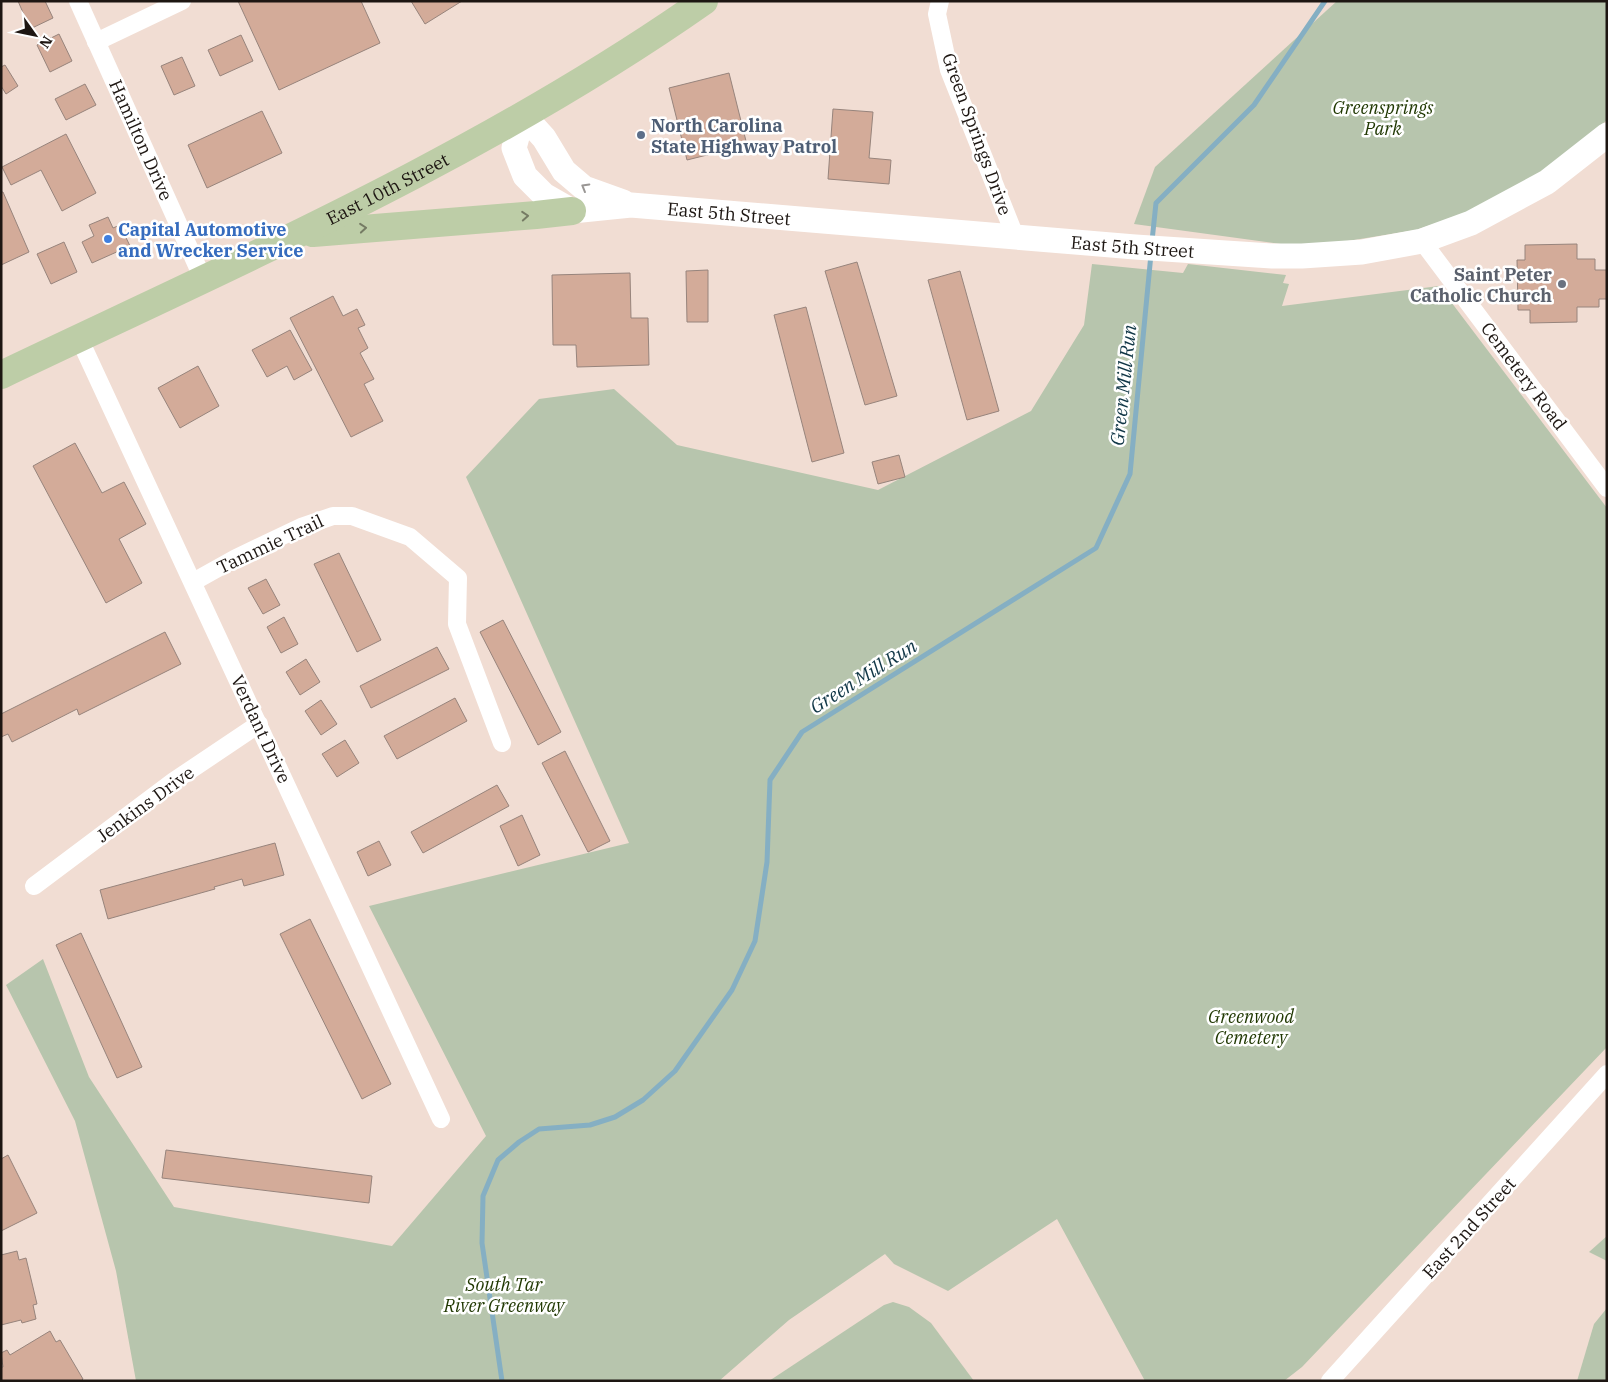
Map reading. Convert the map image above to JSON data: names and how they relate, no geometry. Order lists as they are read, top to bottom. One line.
{"streets":{"main road":["East 10th Street","East 5th Street"],"street":["Green Springs Drive","Hamilton Drive","Cemetery Road","Tammie Trail","Verdant Drive","Jenkins Drive","East 2nd Street"]},"crossings":[["Green Springs Drive","East 5th Street"],["Hamilton Drive","East 10th Street"],["East 10th Street","East 5th Street"],["East 10th Street","Verdant Drive"],["East 5th Street","Cemetery Road"],["Tammie Trail","Verdant Drive"],["Verdant Drive","Jenkins Drive"]],"water":["Green Mill Run"],"parks":["Greensprings Park","Greenwood Cemetery","South Tar River Greenway"],"places":["North Carolina State Highway Patrol","Capital Automotive and Wrecker Service","Saint Peter Catholic Church"],"north":"bottom right"}
